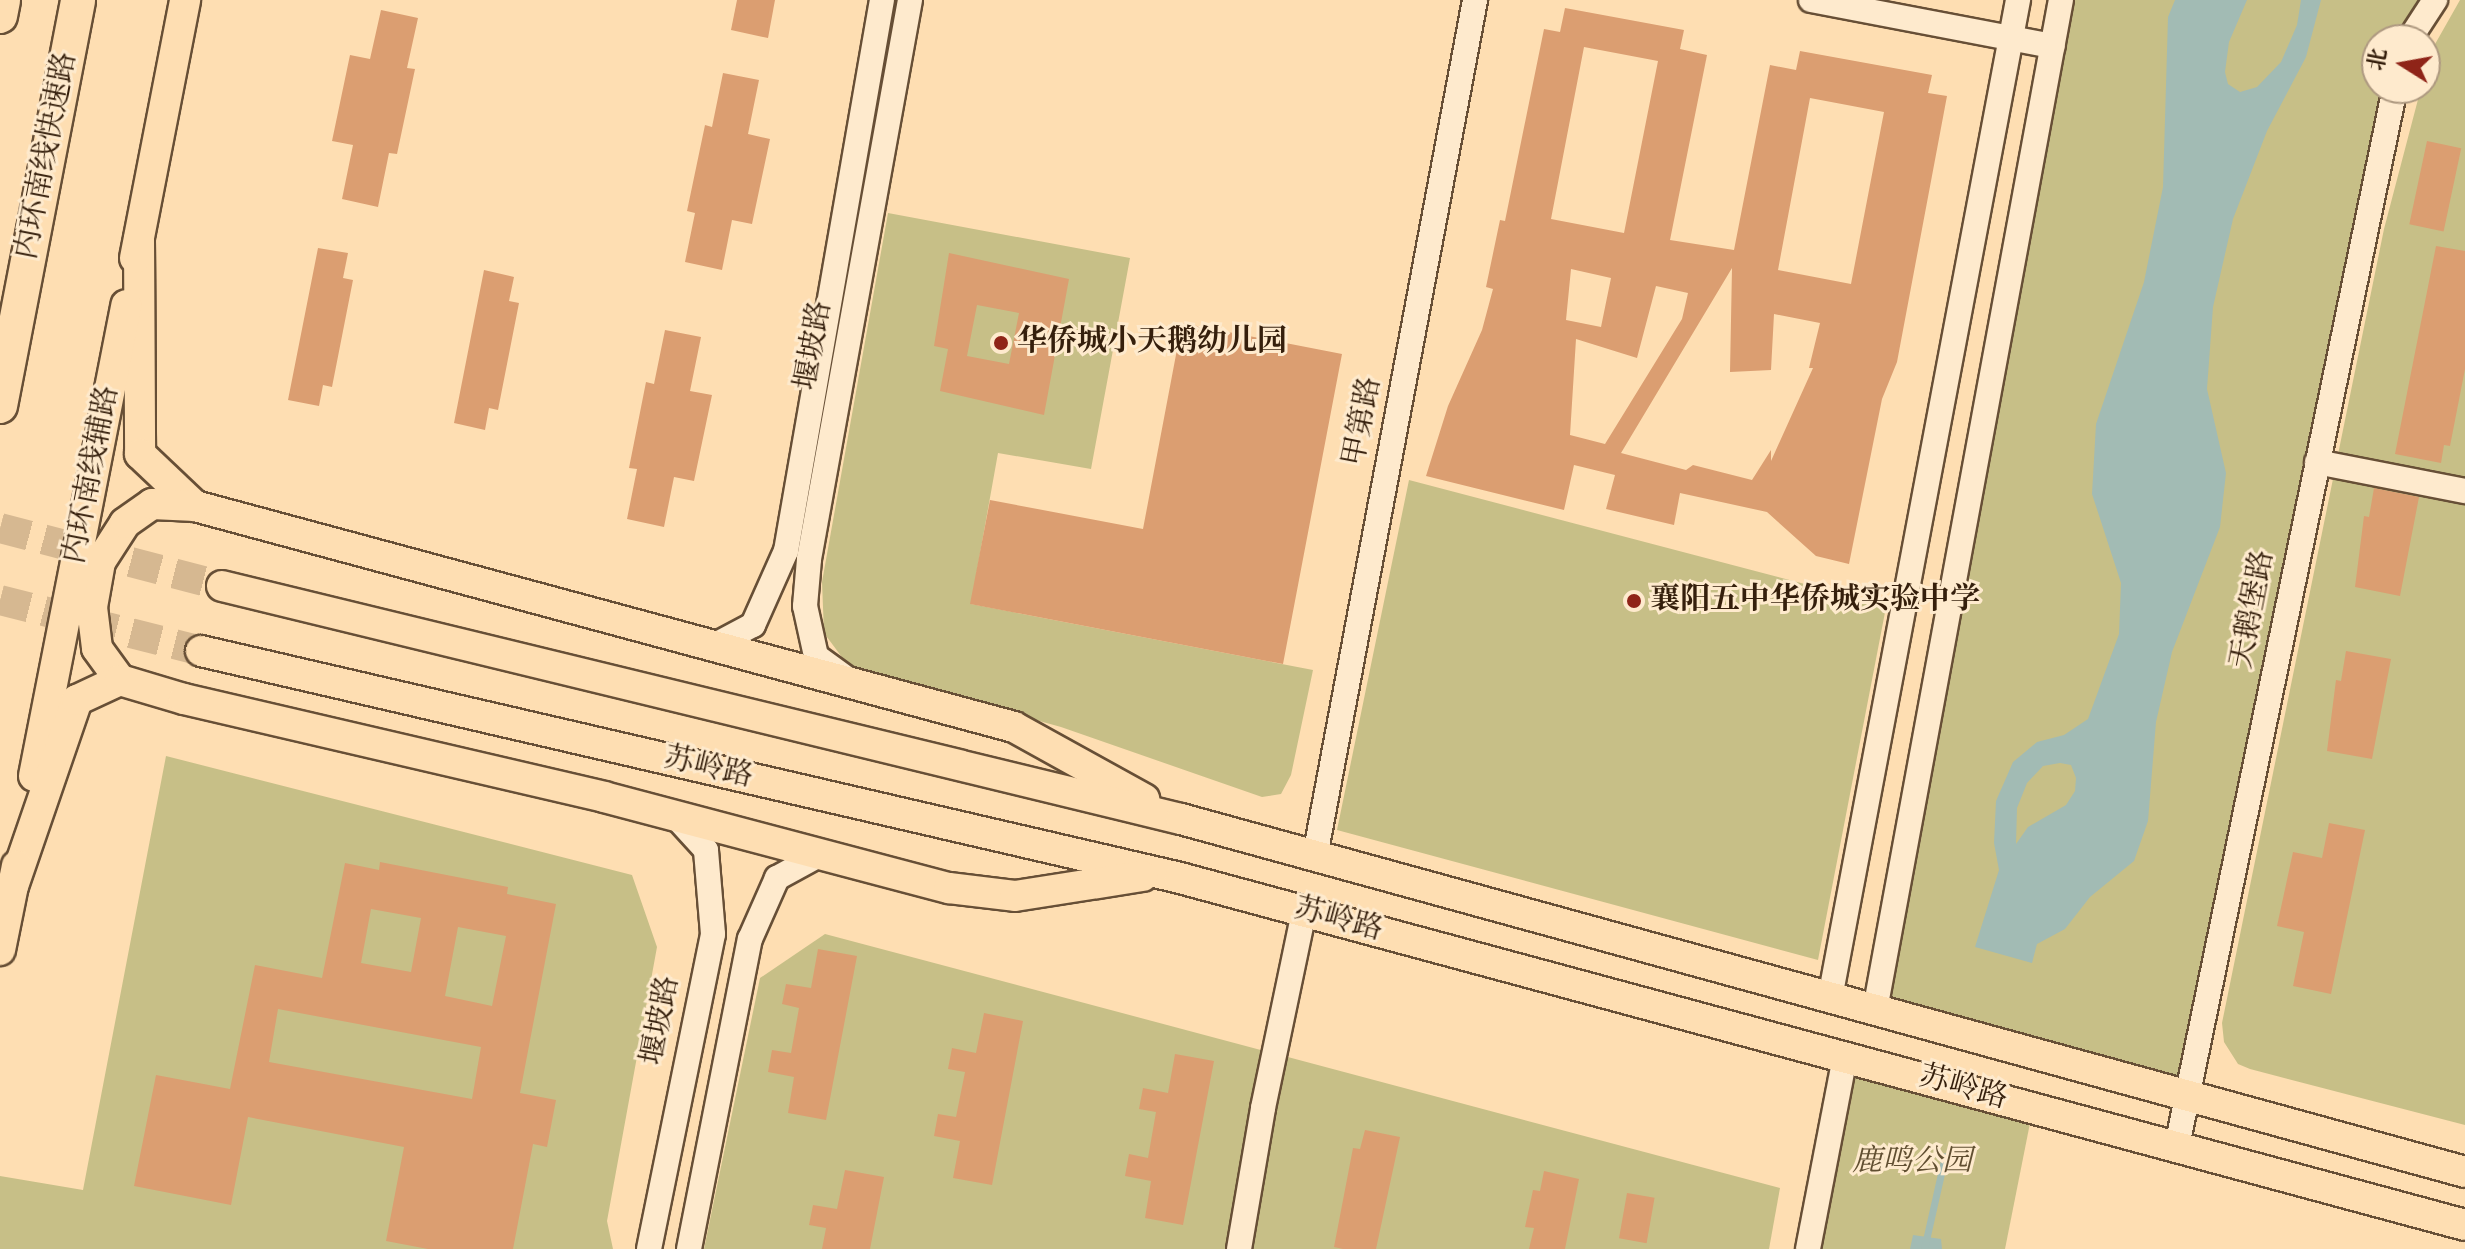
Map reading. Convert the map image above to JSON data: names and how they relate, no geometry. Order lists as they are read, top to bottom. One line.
{"streets":{"highway":["内环南线快速路"],"main road":["内环南线辅路","苏岭路"],"street":["堰坡路","甲第路","天鹅堡路"]},"crossings":[["甲第路","苏岭路"],["天鹅堡路","苏岭路"]],"parks":["鹿鸣公园"],"places":["华侨城小天鹅幼儿园","襄阳五中华侨城实验中学"],"north":"left"}
